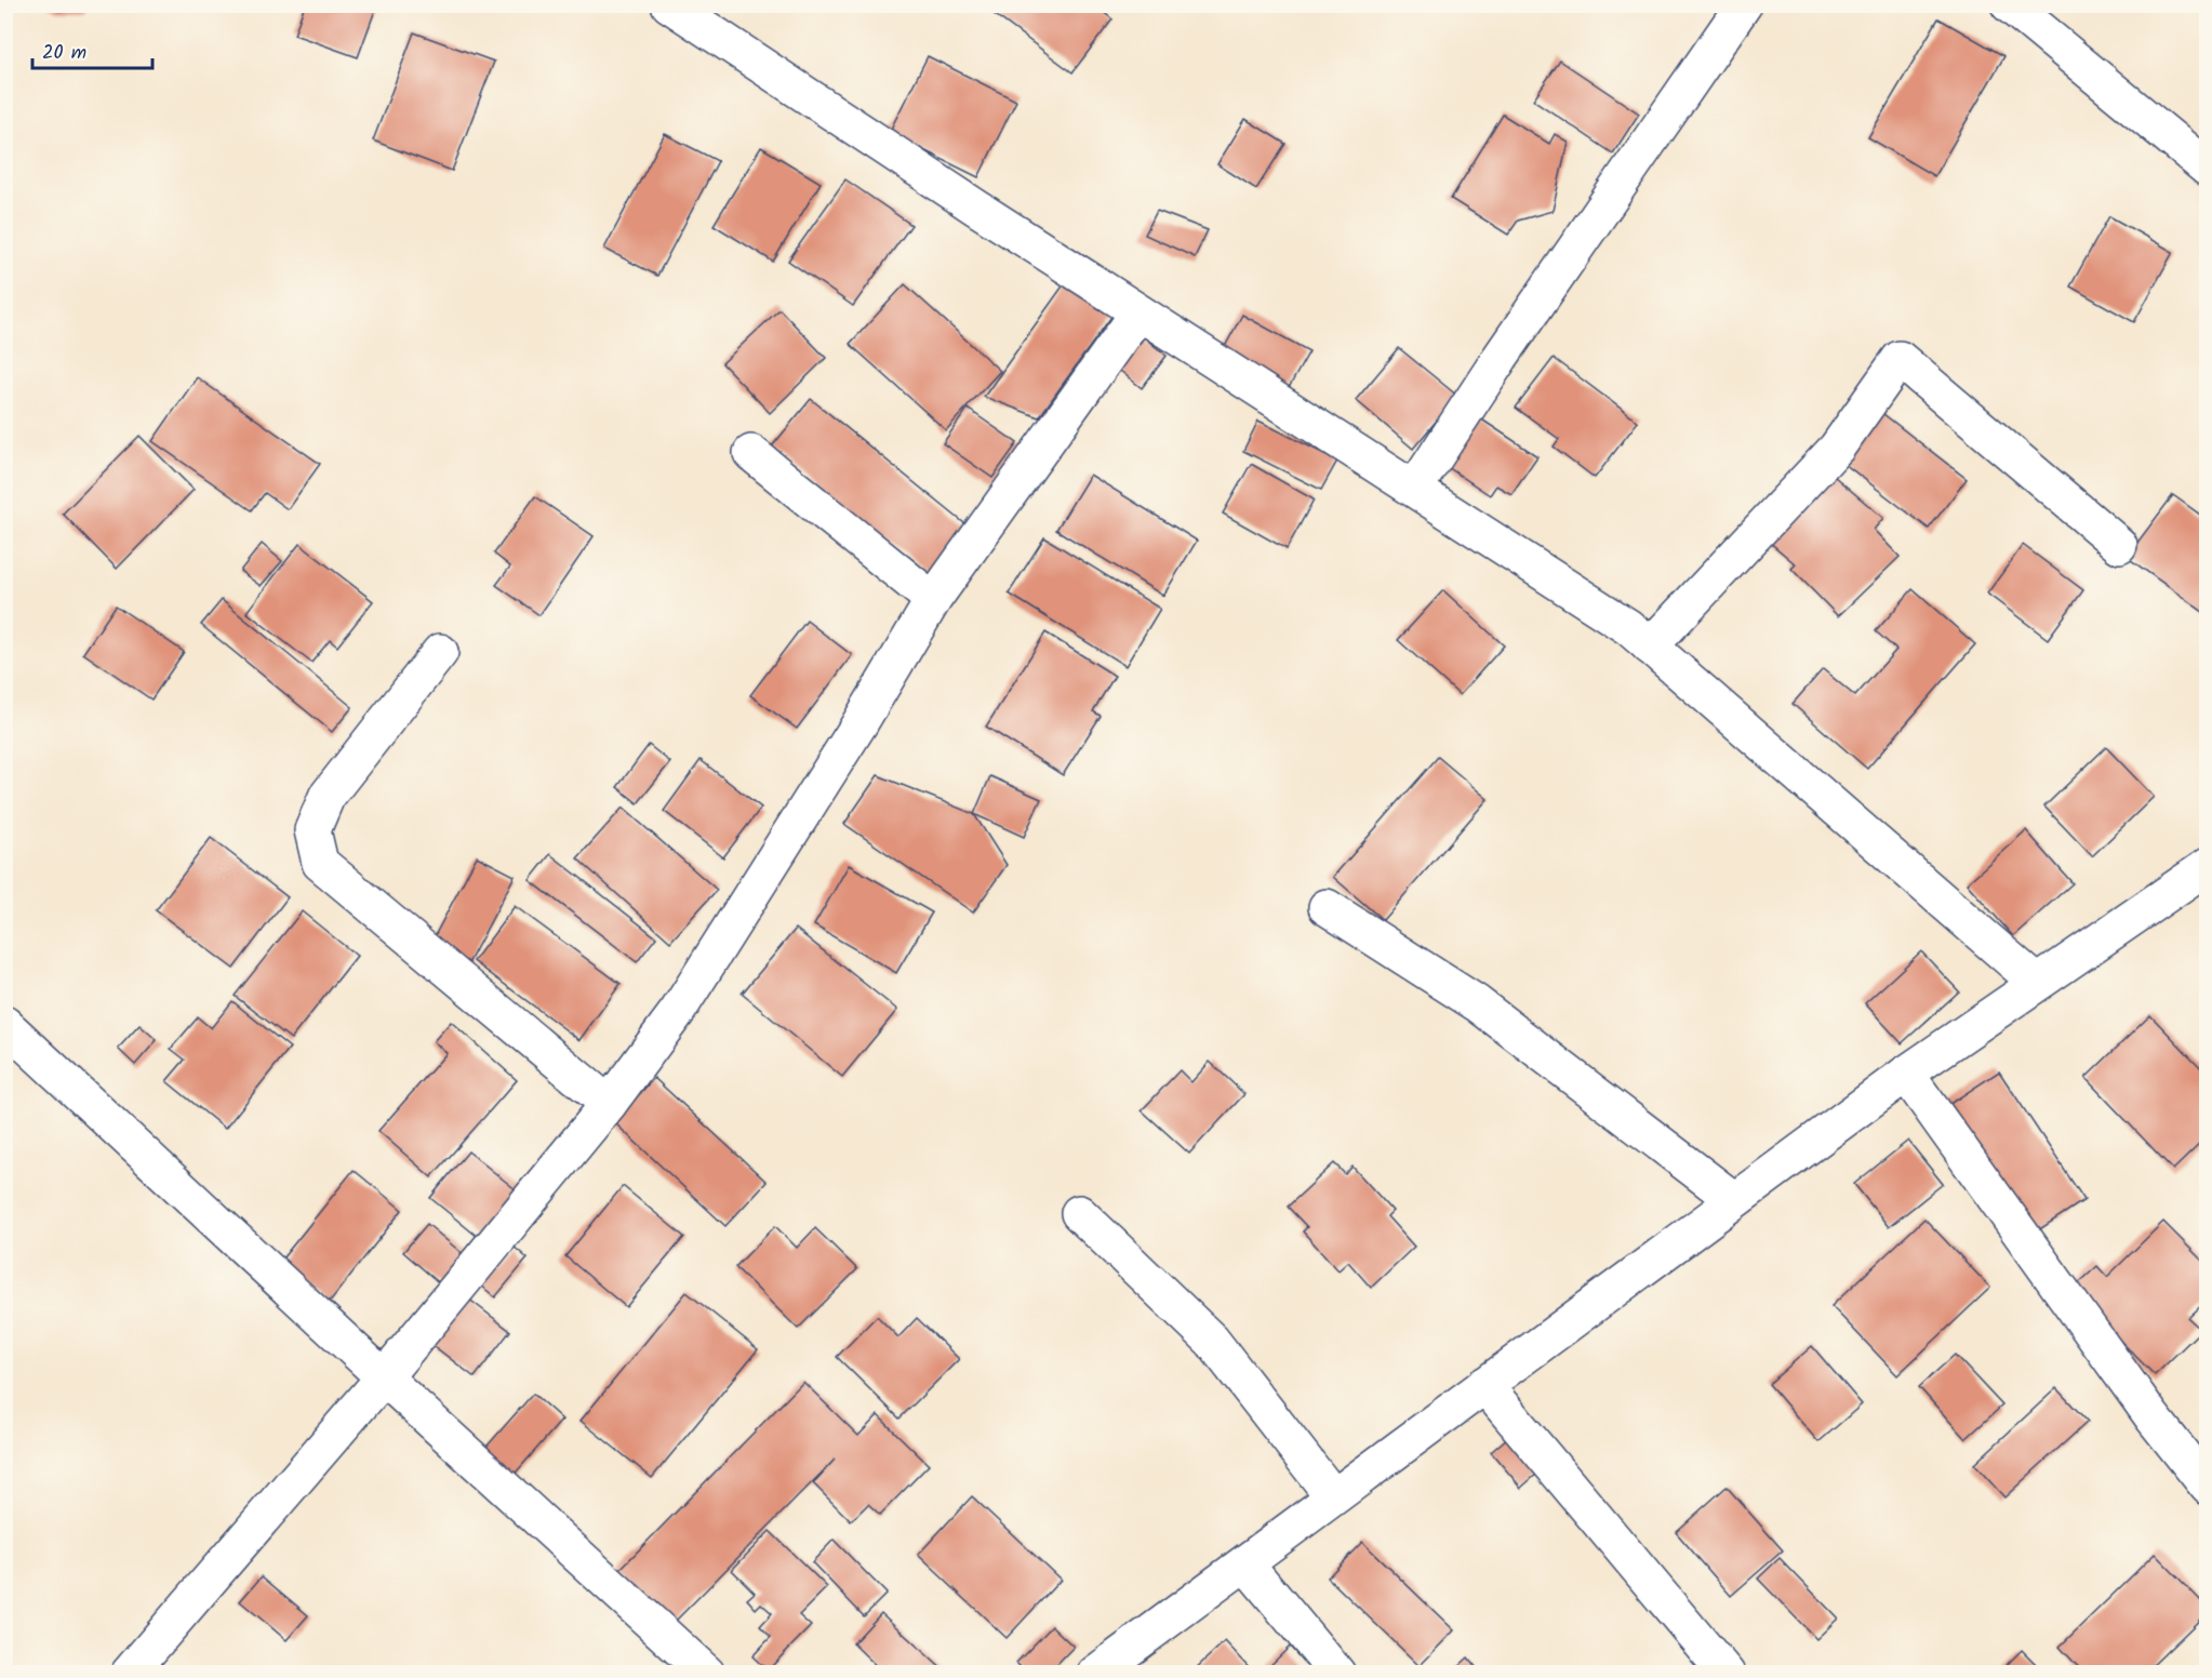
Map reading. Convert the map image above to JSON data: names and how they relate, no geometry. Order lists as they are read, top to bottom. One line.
{"scale_bar":"20 m"}
